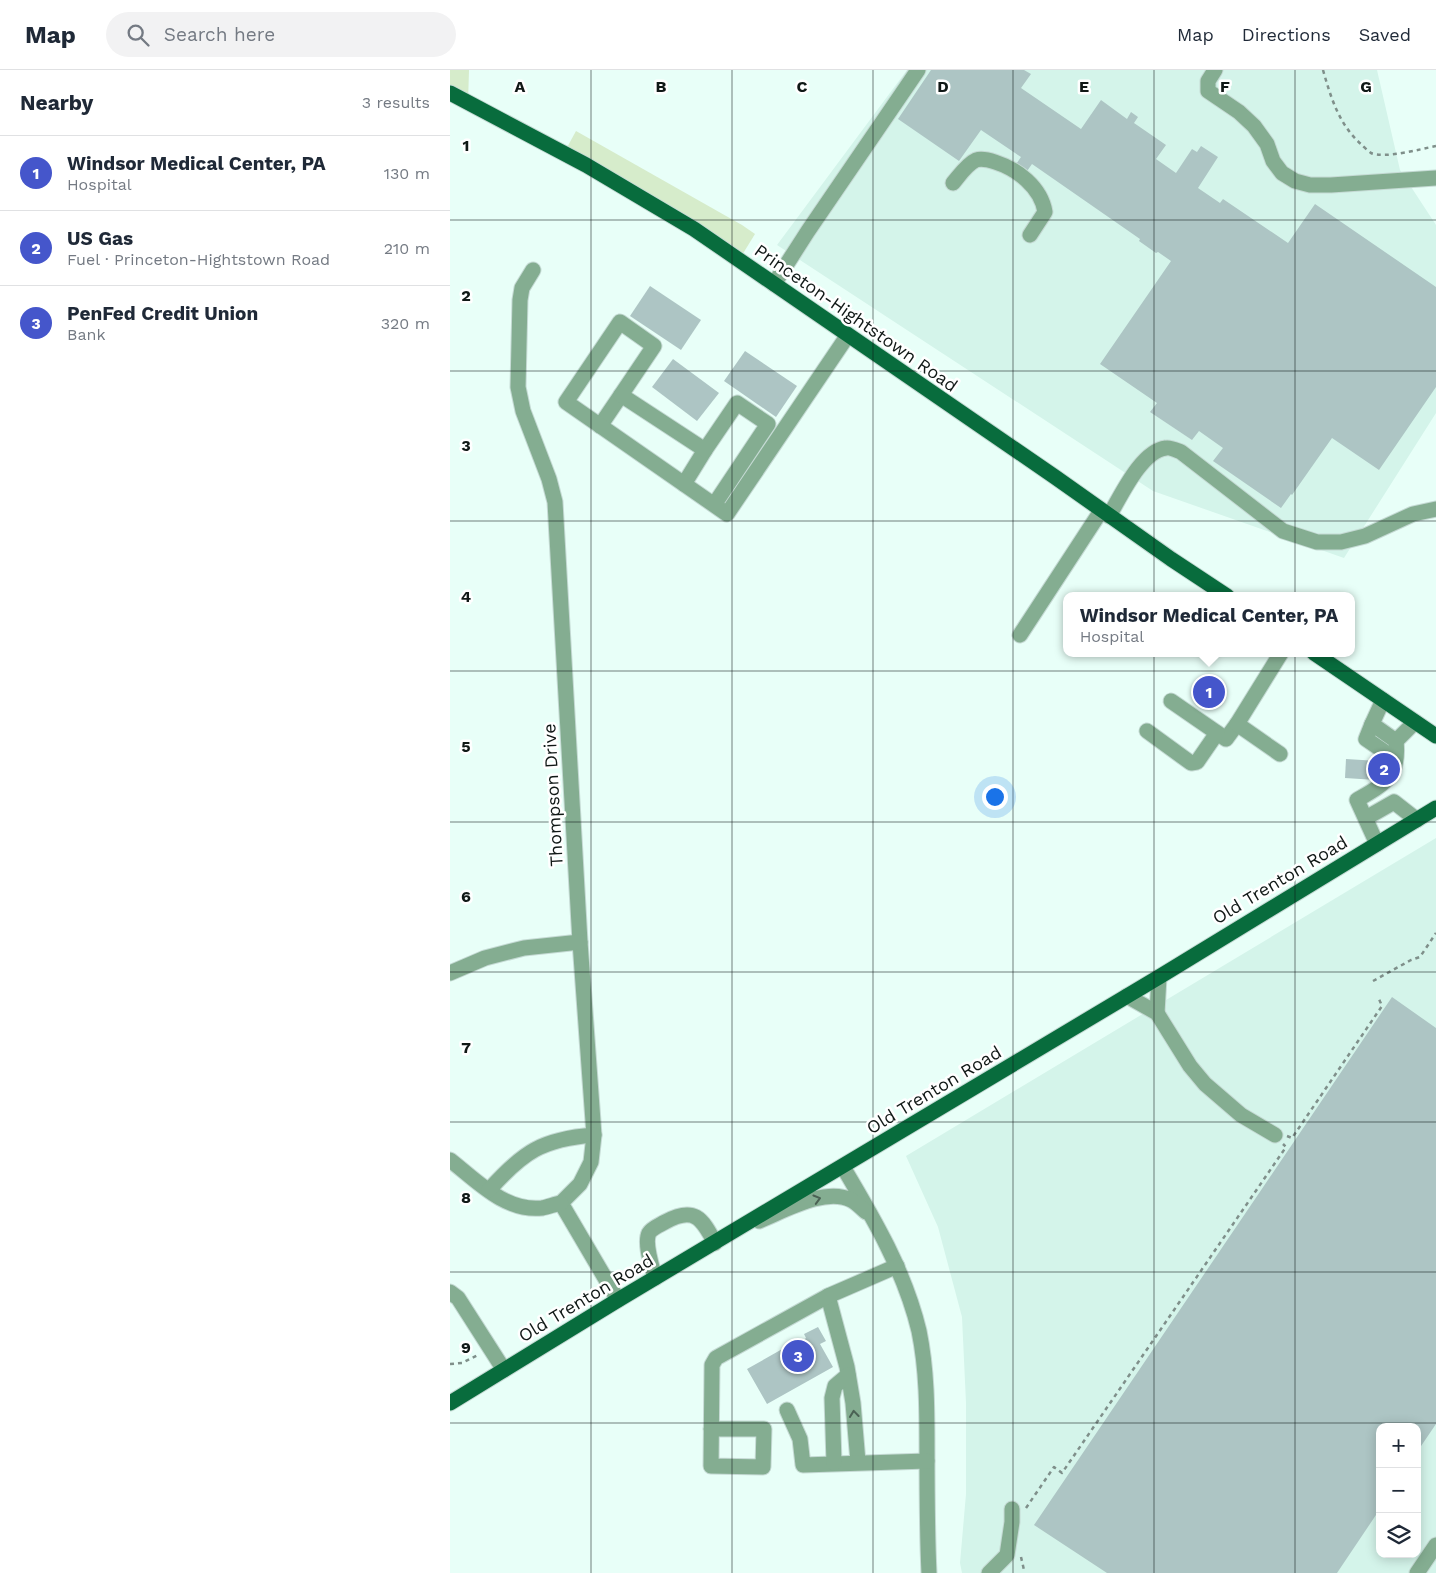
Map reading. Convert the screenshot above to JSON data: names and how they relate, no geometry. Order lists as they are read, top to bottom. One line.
{"streets":{"main road":["Princeton-Hightstown Road","Old Trenton Road"],"street":["Thompson Drive"]},"page":{"header":"Map","search":"Search here","nav":["Map","Directions","Saved"],"heading":["Nearby","3 results"],"list":[{"mark":"1","name":"Windsor Medical Center, PA","note":"Hospital","value":"130 m"},{"mark":"2","name":"US Gas","note":"Fuel · Princeton-Hightstown Road","value":"210 m"},{"mark":"3","name":"PenFed Credit Union","note":"Bank","value":"320 m"}],"popup":["Windsor Medical Center, PA","Hospital"],"pins":["1","2","3"],"map_buttons":["+","−"]},"grid":{"columns":["A","B","C","D","E","F","G"],"rows":["1","2","3","4","5","6","7","8","9"]}}
